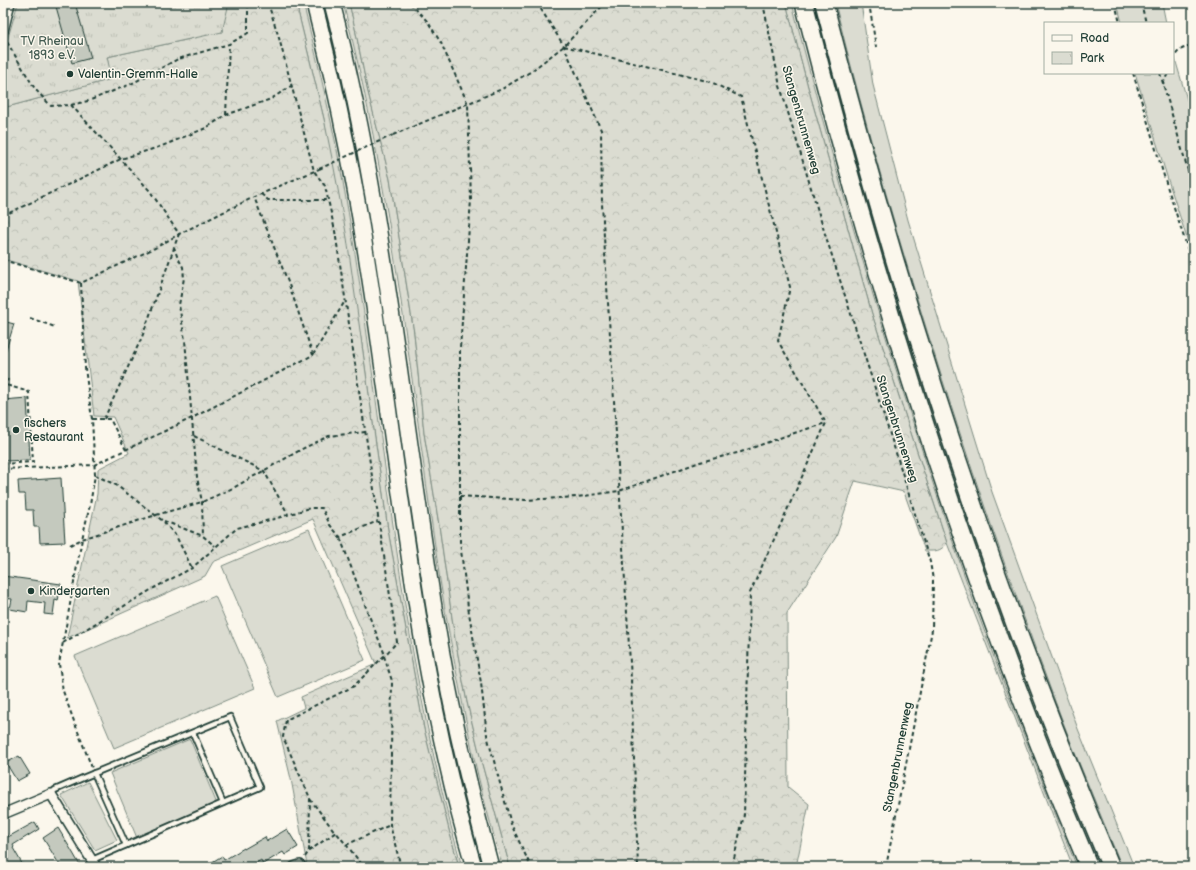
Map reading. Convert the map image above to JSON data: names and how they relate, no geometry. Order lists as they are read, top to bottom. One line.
{"streets":{"path":["Stangenbrunnenweg"]},"parks":["TV Rheinau 1893 e.V."],"places":["Valentin-Gremm-Halle","fischers Restaurant","Kindergarten"],"legend":["Road","Park"]}
